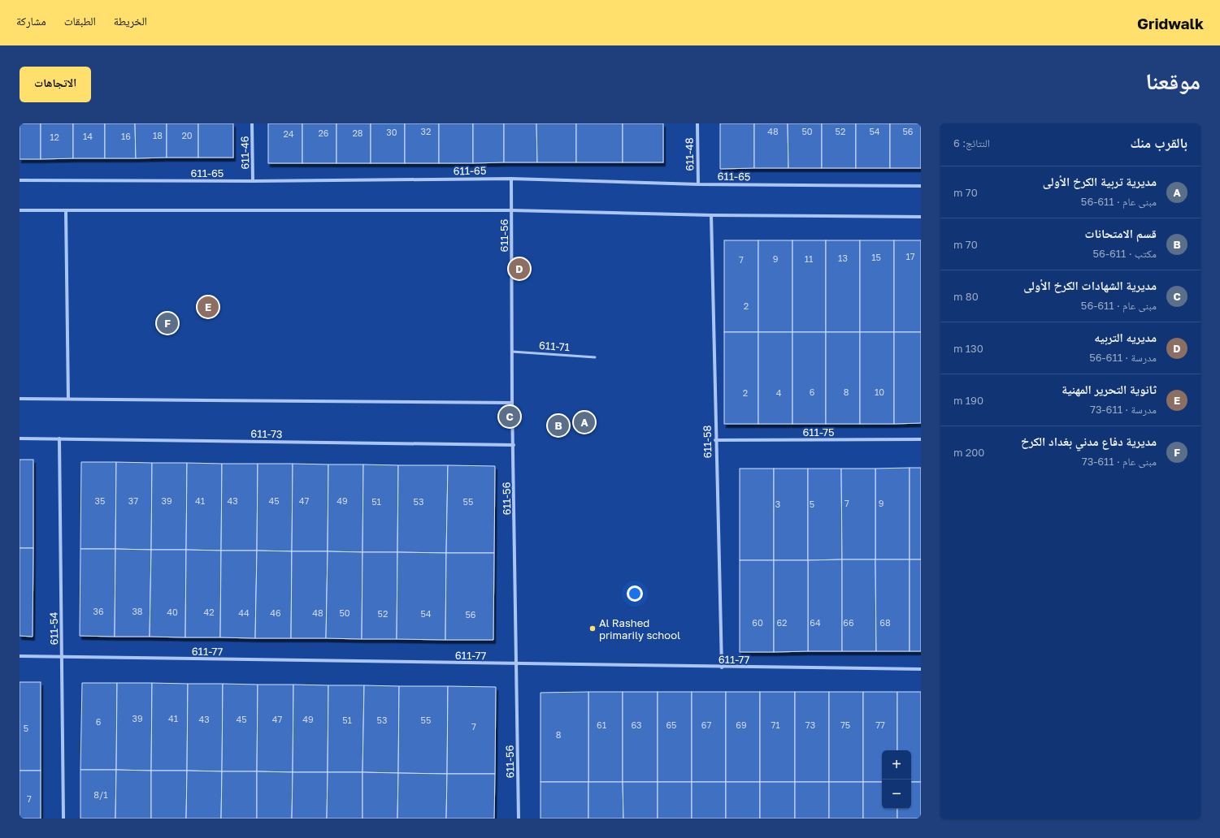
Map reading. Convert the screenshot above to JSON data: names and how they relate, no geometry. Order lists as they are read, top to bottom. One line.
{"streets":{"street":["611-46","611-48","611-65","611-56","611-75","611-73","611-58","611-54","611-77"],"lane":["611-71"]},"crossings":[["611-46","611-65"],["611-48","611-65"],["611-65","611-56"],["611-56","611-71"],["611-56","611-73"],["611-56","611-77"],["611-75","611-58"],["611-73","611-54"],["611-58","611-77"],["611-54","611-77"]],"places":["Al Rashed primarily school"],"house_numbers":["32","48","50","52","54","56","30","26","28","24","18","20","14","16","12","17","15","13","9","11","7","2","6","8","10","2","4","35","37","39","41","43","45","47","49","51","53","55","7","9","3","5","36","38","40","42","44","46","48","50","52","54","56","60","62","64","66","68","39","41","43","45","47","49","51","53","55","6","61","63","65","67","69","71","73","75","77","7","5","8","8/1","7"],"page":{"header":"Gridwalk","nav":["الخريطة","الطبقات","مشاركة"],"title":"موقعنا","buttons":"الاتجاهات","heading":["بالقرب منك","النتائج: 6"],"list":[{"mark":"A","name":"مديرية تربية الكرخ الأولى","note":"مبنى عام · 611-56","value":"70 m"},{"mark":"B","name":"قسم الامتحانات","note":"مكتب · 611-56","value":"70 m"},{"mark":"C","name":"مديرية الشهادات الكرخ الأولى","note":"مبنى عام · 611-56","value":"80 m"},{"mark":"D","name":"مديريه التربيه","note":"مدرسة · 611-56","value":"130 m"},{"mark":"E","name":"ثانوية التحرير المهنية","note":"مدرسة · 611-73","value":"190 m"},{"mark":"F","name":"مديرية دفاع مدني بغداد الكرخ","note":"مبنى عام · 611-73","value":"200 m"}],"pins":["D","E","F","C","A","B"],"map_buttons":["+","−"]}}
